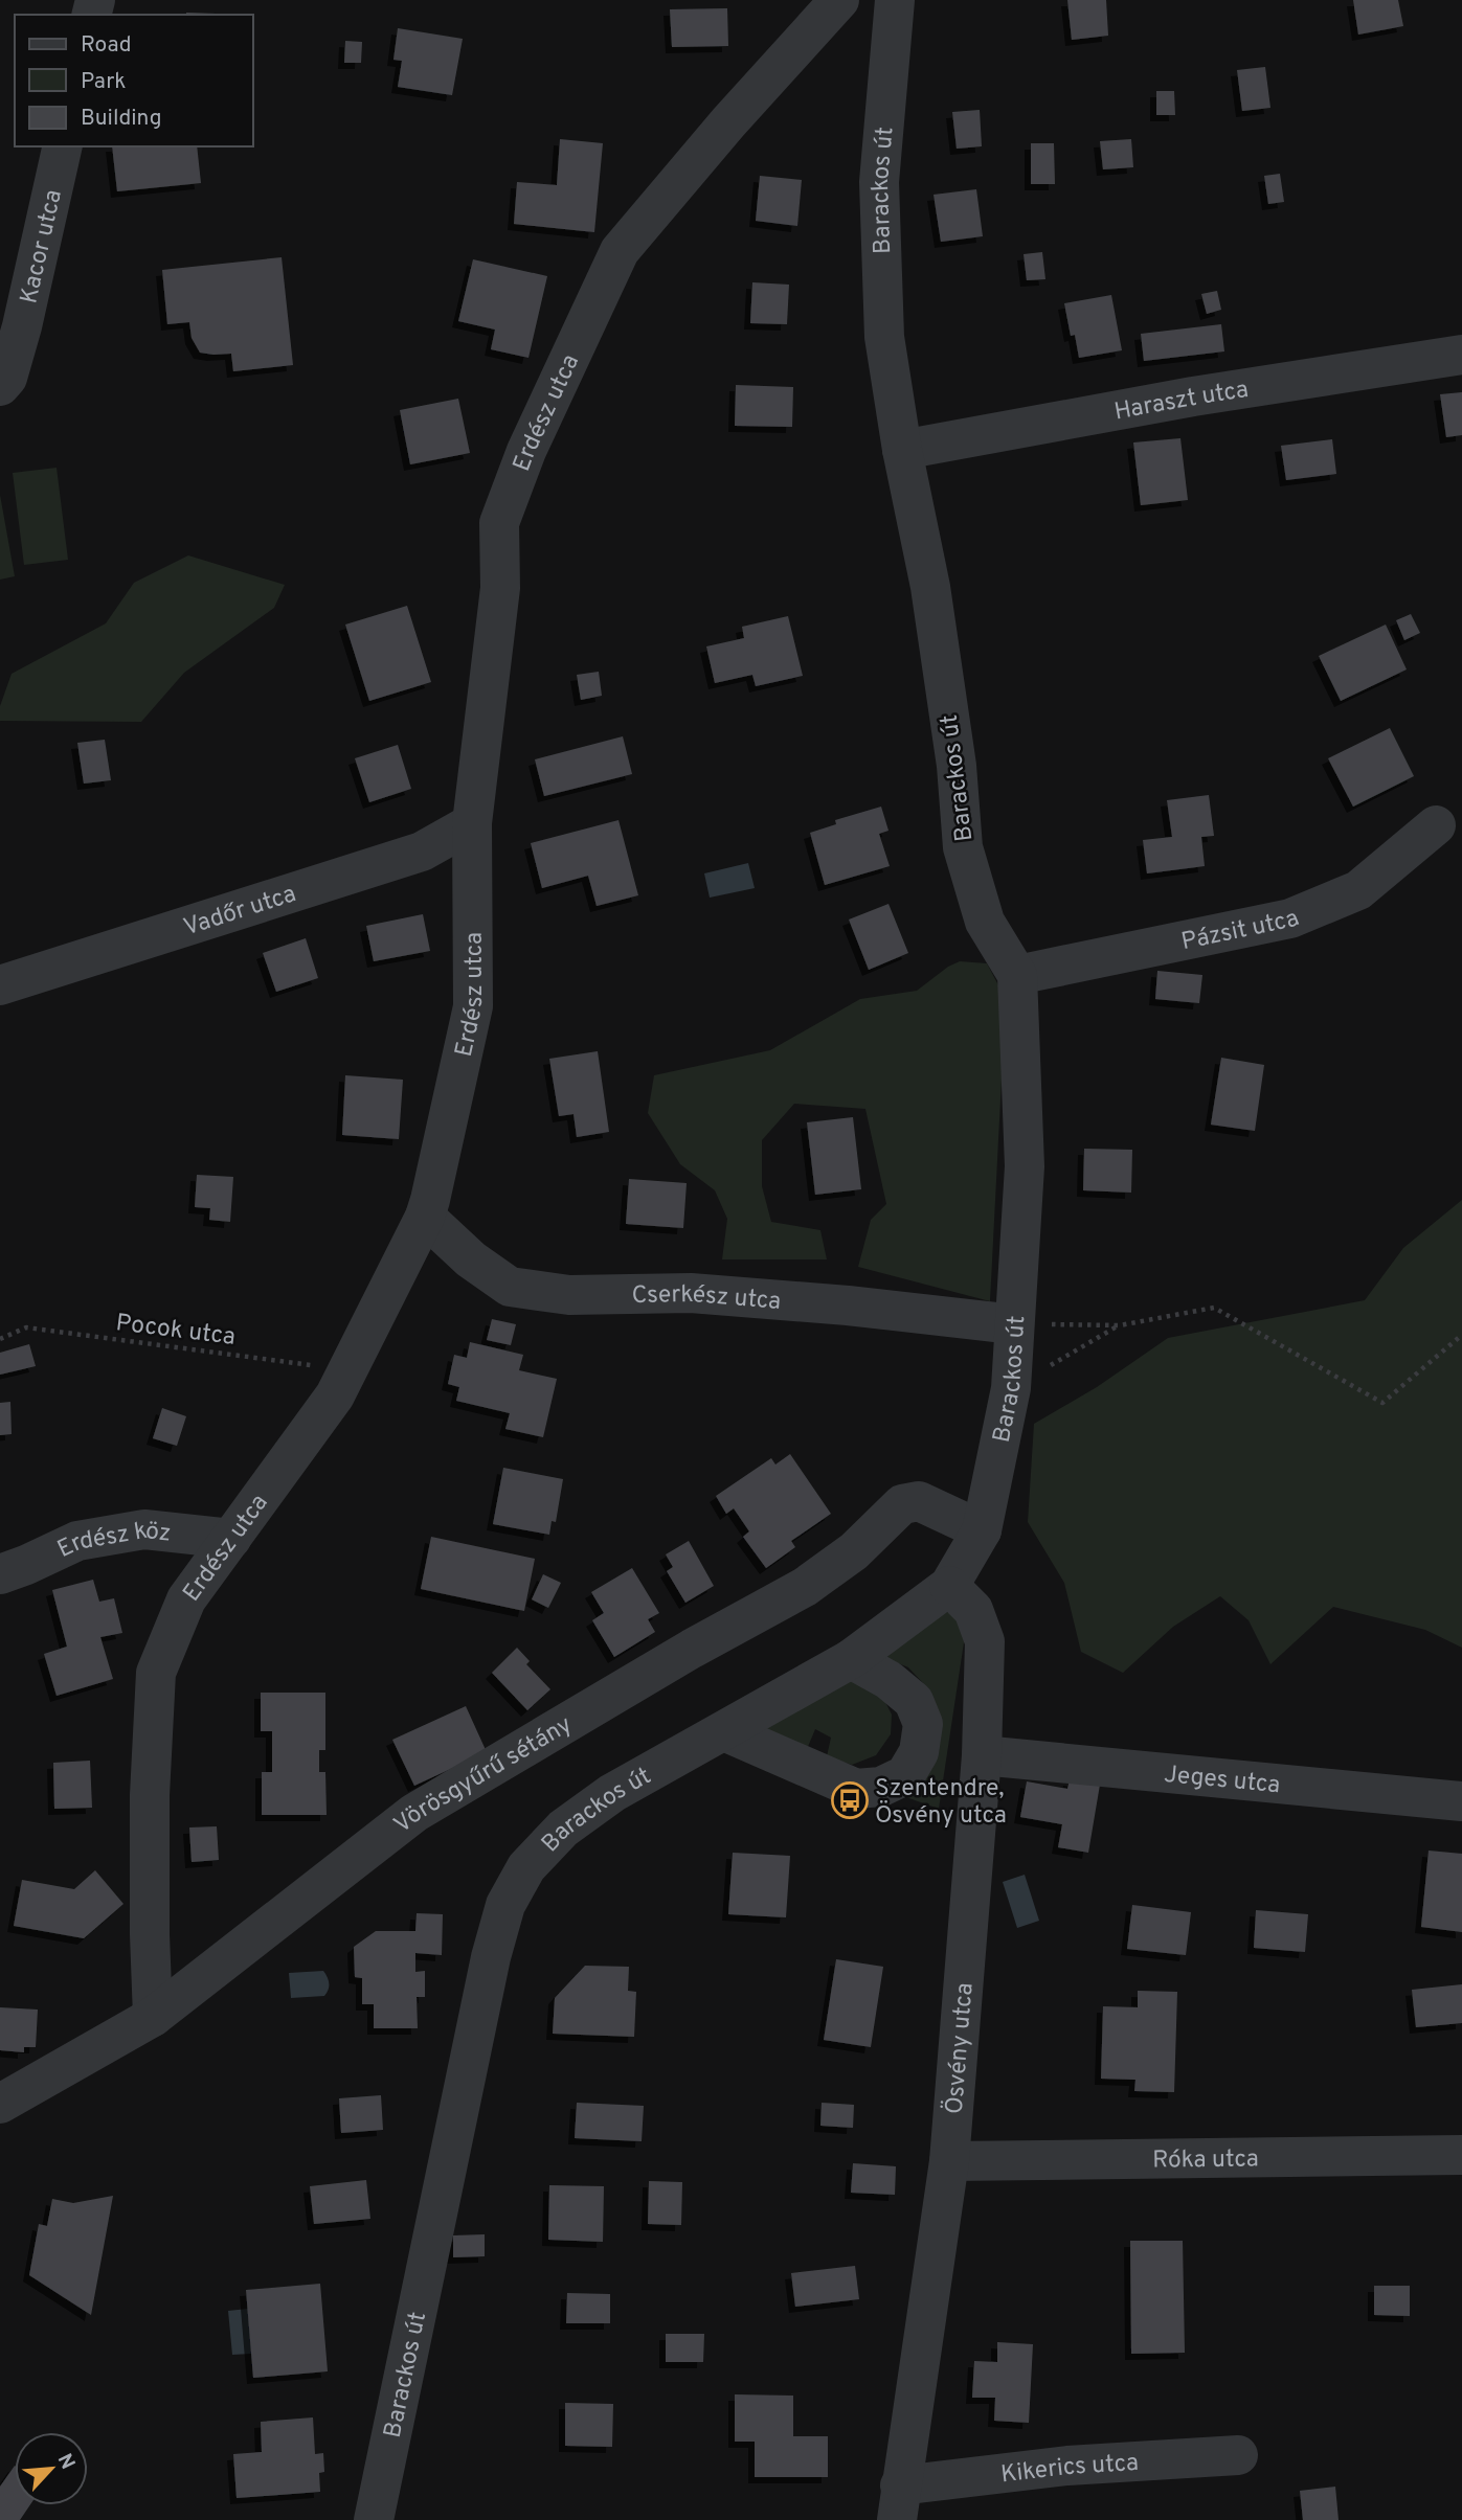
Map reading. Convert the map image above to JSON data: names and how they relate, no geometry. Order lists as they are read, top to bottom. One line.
{"streets":{"street":["Barackos út","Kacor utca","Haraszt utca","Erdész utca","Vadőr utca","Pázsit utca","Cserkész utca","Erdész köz","Vörösgyűrű sétány","Jeges utca","Ösvény utca","Róka utca","Kikerics utca"],"path":["Pocok utca"]},"crossings":[["Barackos út","Haraszt utca"],["Barackos út","Pázsit utca"],["Barackos út","Cserkész utca"],["Barackos út","Vörösgyűrű sétány"],["Barackos út","Ösvény utca"],["Erdész utca","Vadőr utca"],["Erdész utca","Cserkész utca"],["Erdész utca","Pocok utca"],["Erdész utca","Erdész köz"],["Erdész utca","Vörösgyűrű sétány"],["Jeges utca","Ösvény utca"],["Ösvény utca","Róka utca"],["Ösvény utca","Kikerics utca"]],"places":{"bus stop":["Szentendre, Ösvény utca"]},"legend":["Road","Park","Building"],"north":"top right"}
